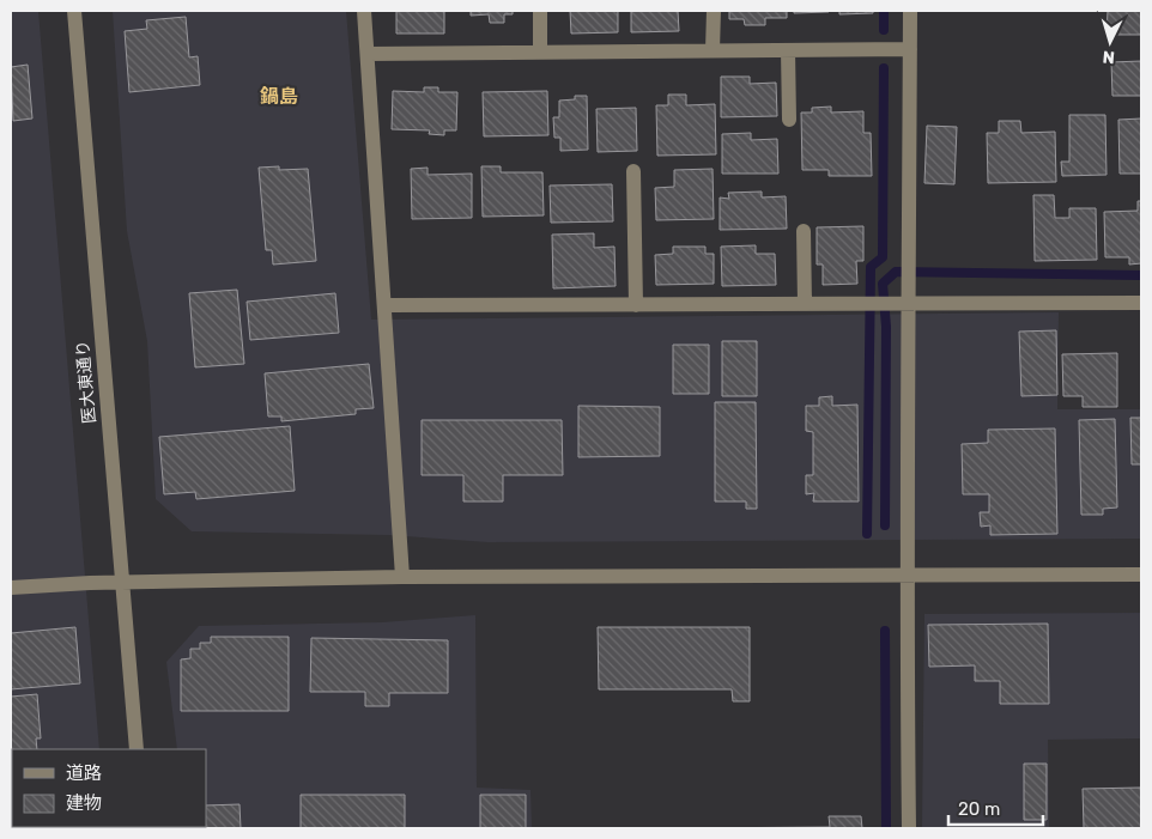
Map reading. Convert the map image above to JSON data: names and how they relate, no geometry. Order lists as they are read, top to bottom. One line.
{"streets":{"street":["医大東通り"]},"districts":["鍋島"],"legend":["道路","建物"],"scale_bar":"20 m","north":"bottom"}
